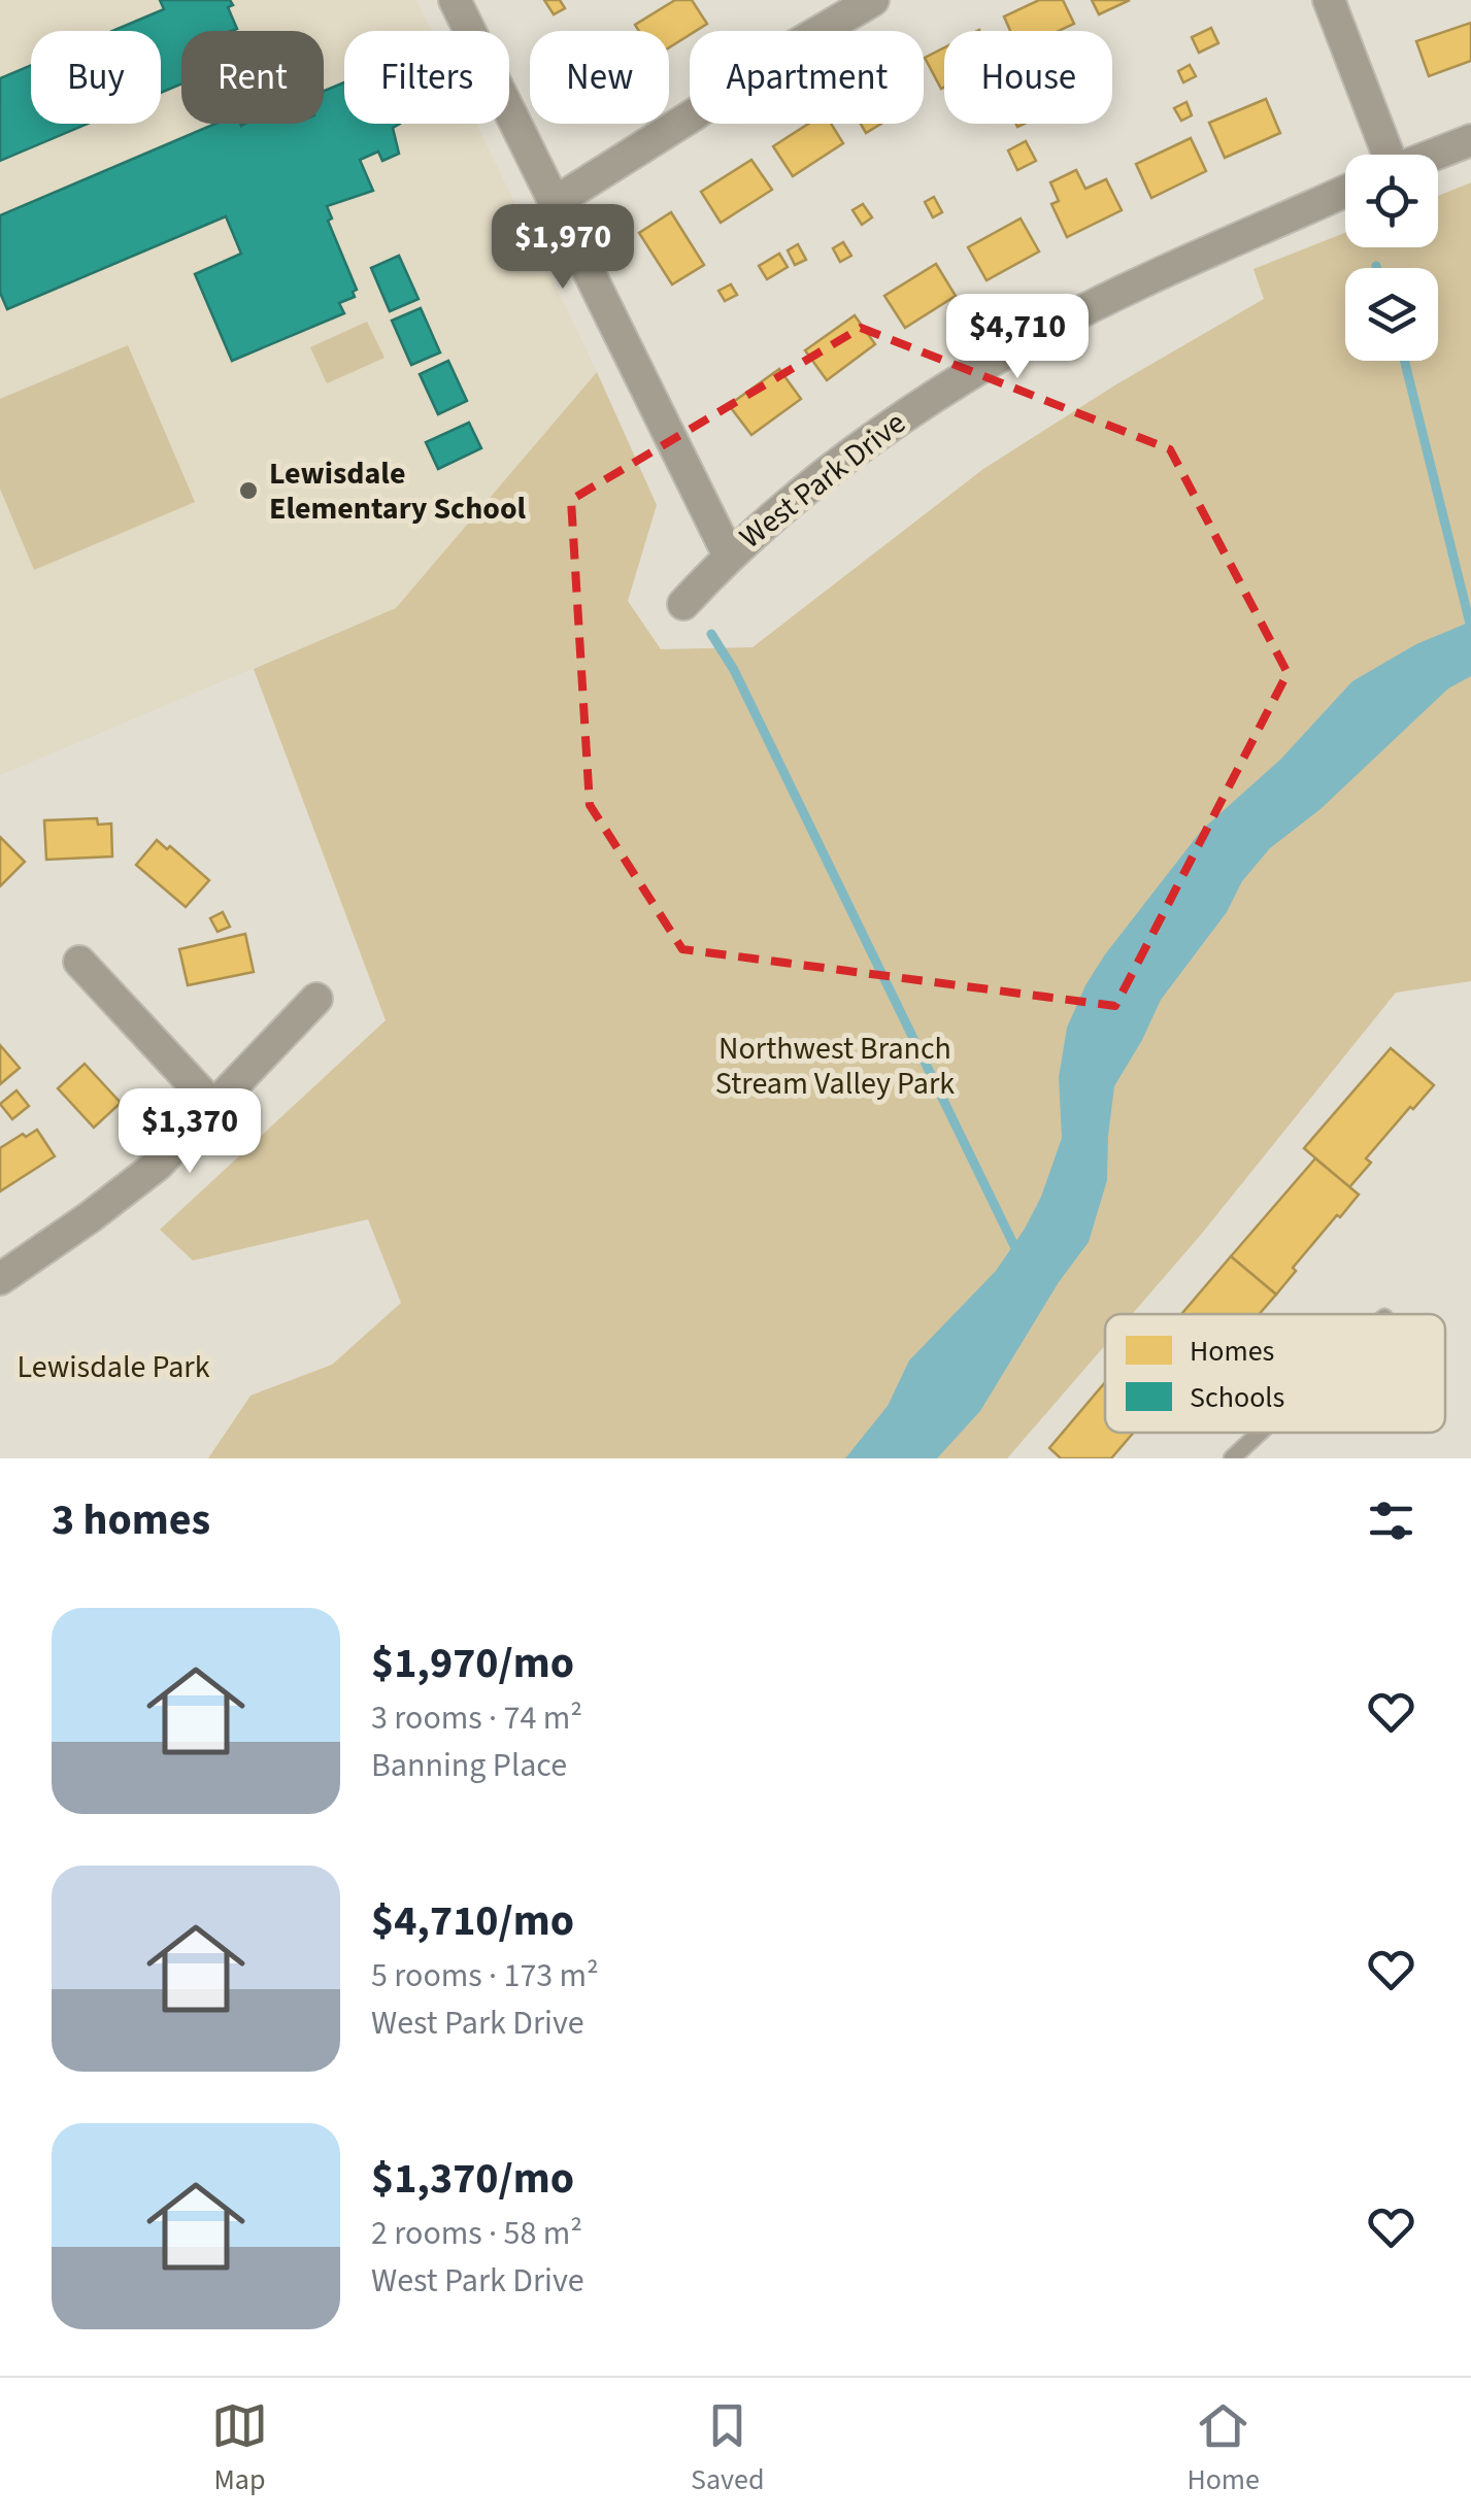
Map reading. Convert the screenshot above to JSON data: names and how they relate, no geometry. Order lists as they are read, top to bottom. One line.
{"streets":{"street":["West Park Drive"]},"parks":["Northwest Branch Stream Valley Park","Lewisdale Park"],"places":["Lewisdale Elementary School"],"legend":["Homes","Schools"],"page":{"chip":["Buy","Rent","Filters","New","Apartment","House"],"price":["$1,970","$4,710","$1,370"],"heading":"3 homes","list":[{"name":"$1,970/mo","note":"3 rooms · 74 m² · Banning Place"},{"name":"$4,710/mo","note":"5 rooms · 173 m² · West Park Drive"},{"name":"$1,370/mo","note":"2 rooms · 58 m² · West Park Drive"}],"tabs":["Map","Saved","Home"]}}
